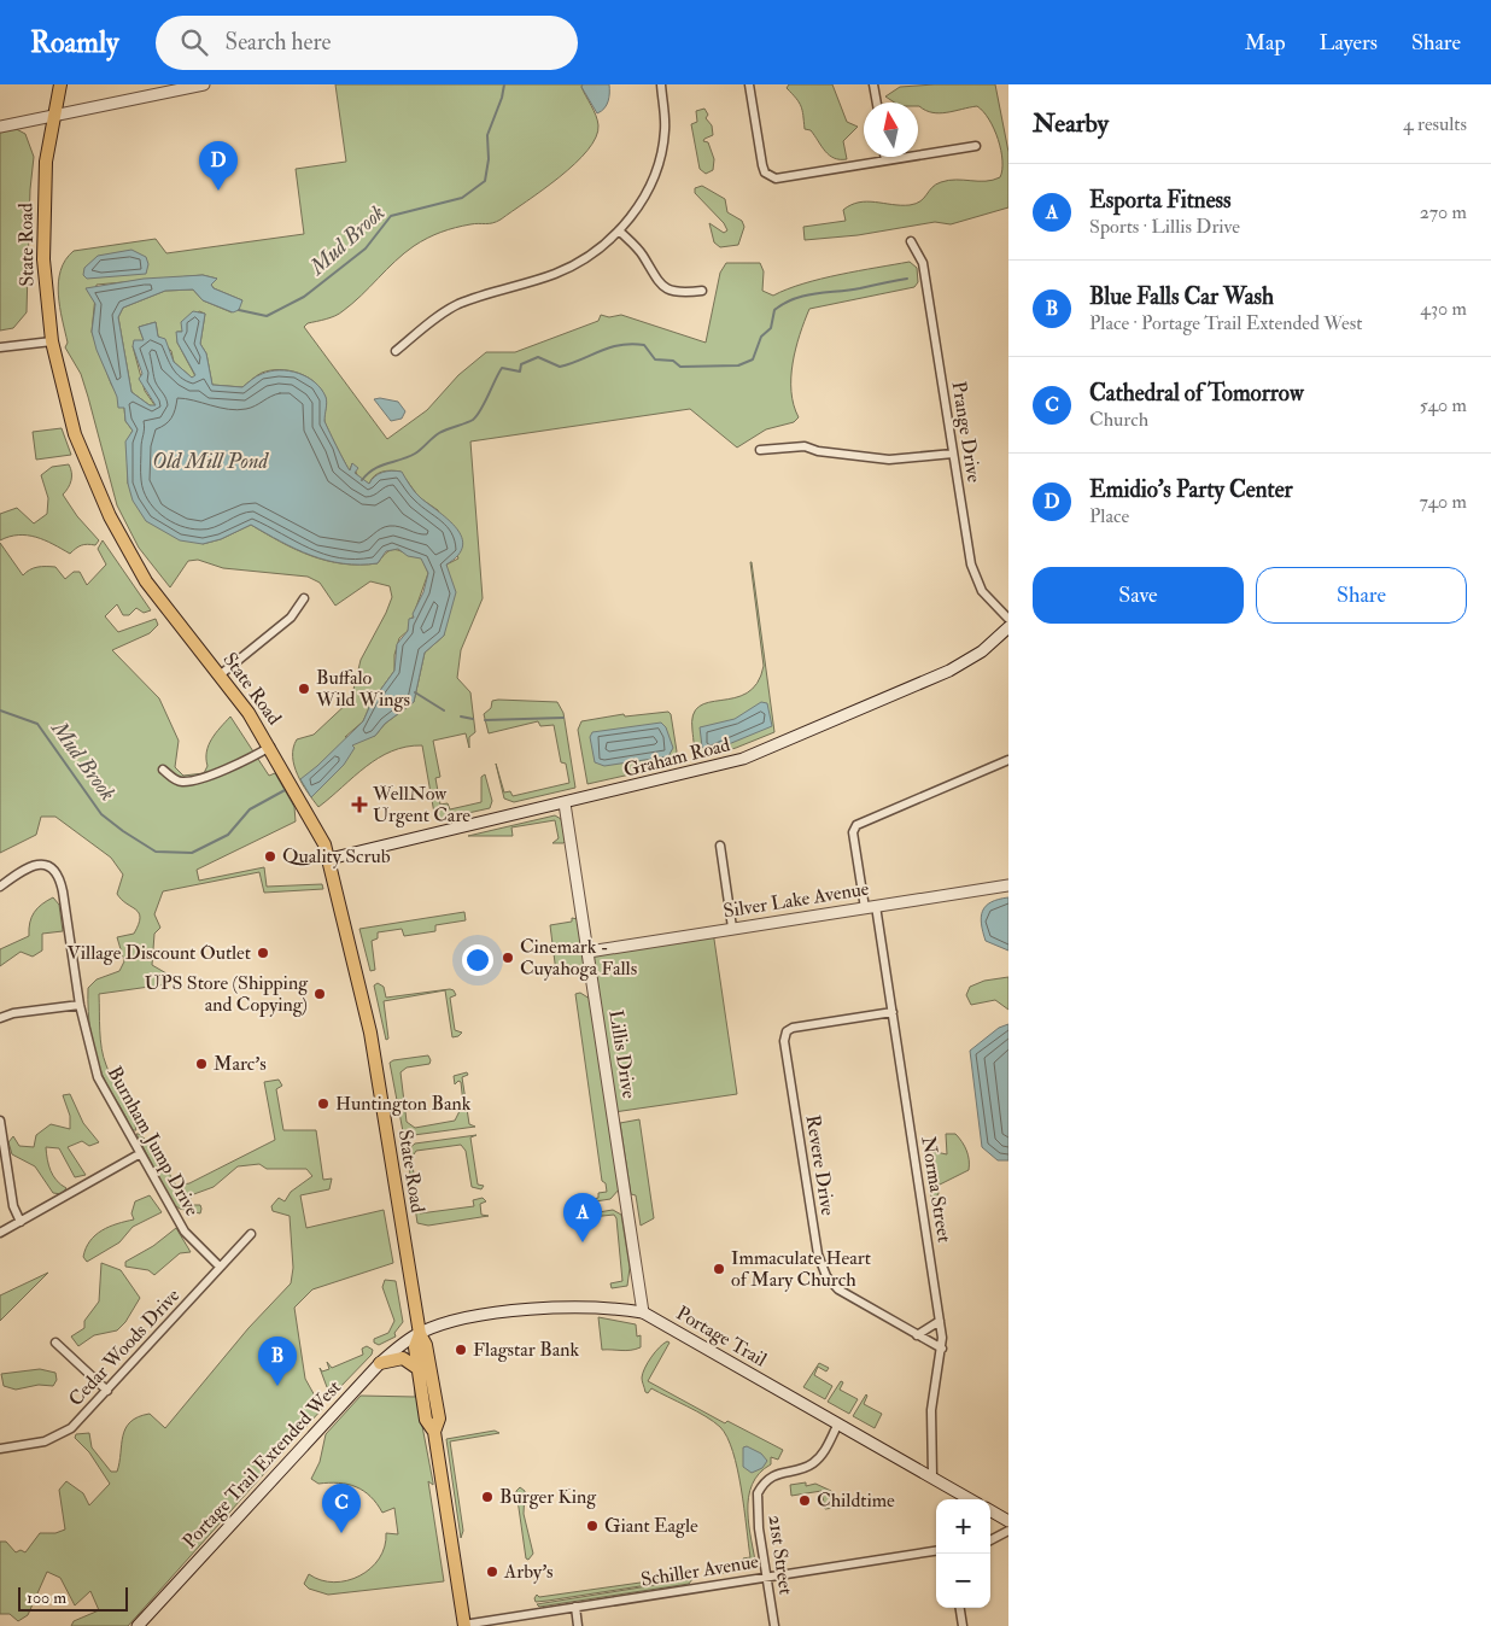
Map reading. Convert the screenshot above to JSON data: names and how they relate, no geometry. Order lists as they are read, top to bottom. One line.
{"streets":{"main road":["State Road","Graham Road","Silver Lake Avenue","Lillis Drive","Portage Trail","Portage Trail Extended West"],"street":["Prange Drive","Burnham Jump Drive","Revere Drive","Norma Street","Cedar Woods Drive","21st Street","Schiller Avenue"]},"crossings":[["State Road","Graham Road"],["State Road","Portage Trail"],["State Road","Portage Trail Extended West"],["State Road","Schiller Avenue"],["Graham Road","Lillis Drive"],["Silver Lake Avenue","Lillis Drive"],["Silver Lake Avenue","Norma Street"],["Lillis Drive","Portage Trail"],["Burnham Jump Drive","Cedar Woods Drive"],["Revere Drive","Norma Street"],["Norma Street","Portage Trail"],["Portage Trail","Portage Trail Extended West"],["Portage Trail","21st Street"],["21st Street","Schiller Avenue"]],"water":["Mud Brook","Old Mill Pond"],"places":{"other":["Buffalo Wild Wings","Quality Scrub","Village Discount Outlet","Cinemark - Cuyahoga Falls","UPS Store (Shipping and Copying)","Marc's","Huntington Bank","Immaculate Heart of Mary Church","Flagstar Bank","Burger King","Childtime","Giant Eagle","Arby's"],"health":["WellNow Urgent Care"]},"scale_bar":"100 m","north":"top","page":{"header":"Roamly","search":"Search here","nav":["Map","Layers","Share"],"heading":["Nearby","4 results"],"pins":["D","A","B","C"],"list":[{"mark":"A","name":"Esporta Fitness","note":"Sports · Lillis Drive","value":"270 m"},{"mark":"B","name":"Blue Falls Car Wash","note":"Place · Portage Trail Extended West","value":"430 m"},{"mark":"C","name":"Cathedral of Tomorrow","note":"Church","value":"540 m"},{"mark":"D","name":"Emidio's Party Center","note":"Place","value":"740 m"}],"buttons":["Save","Share"],"map_buttons":["+","−"],"scale":"100 m"}}
